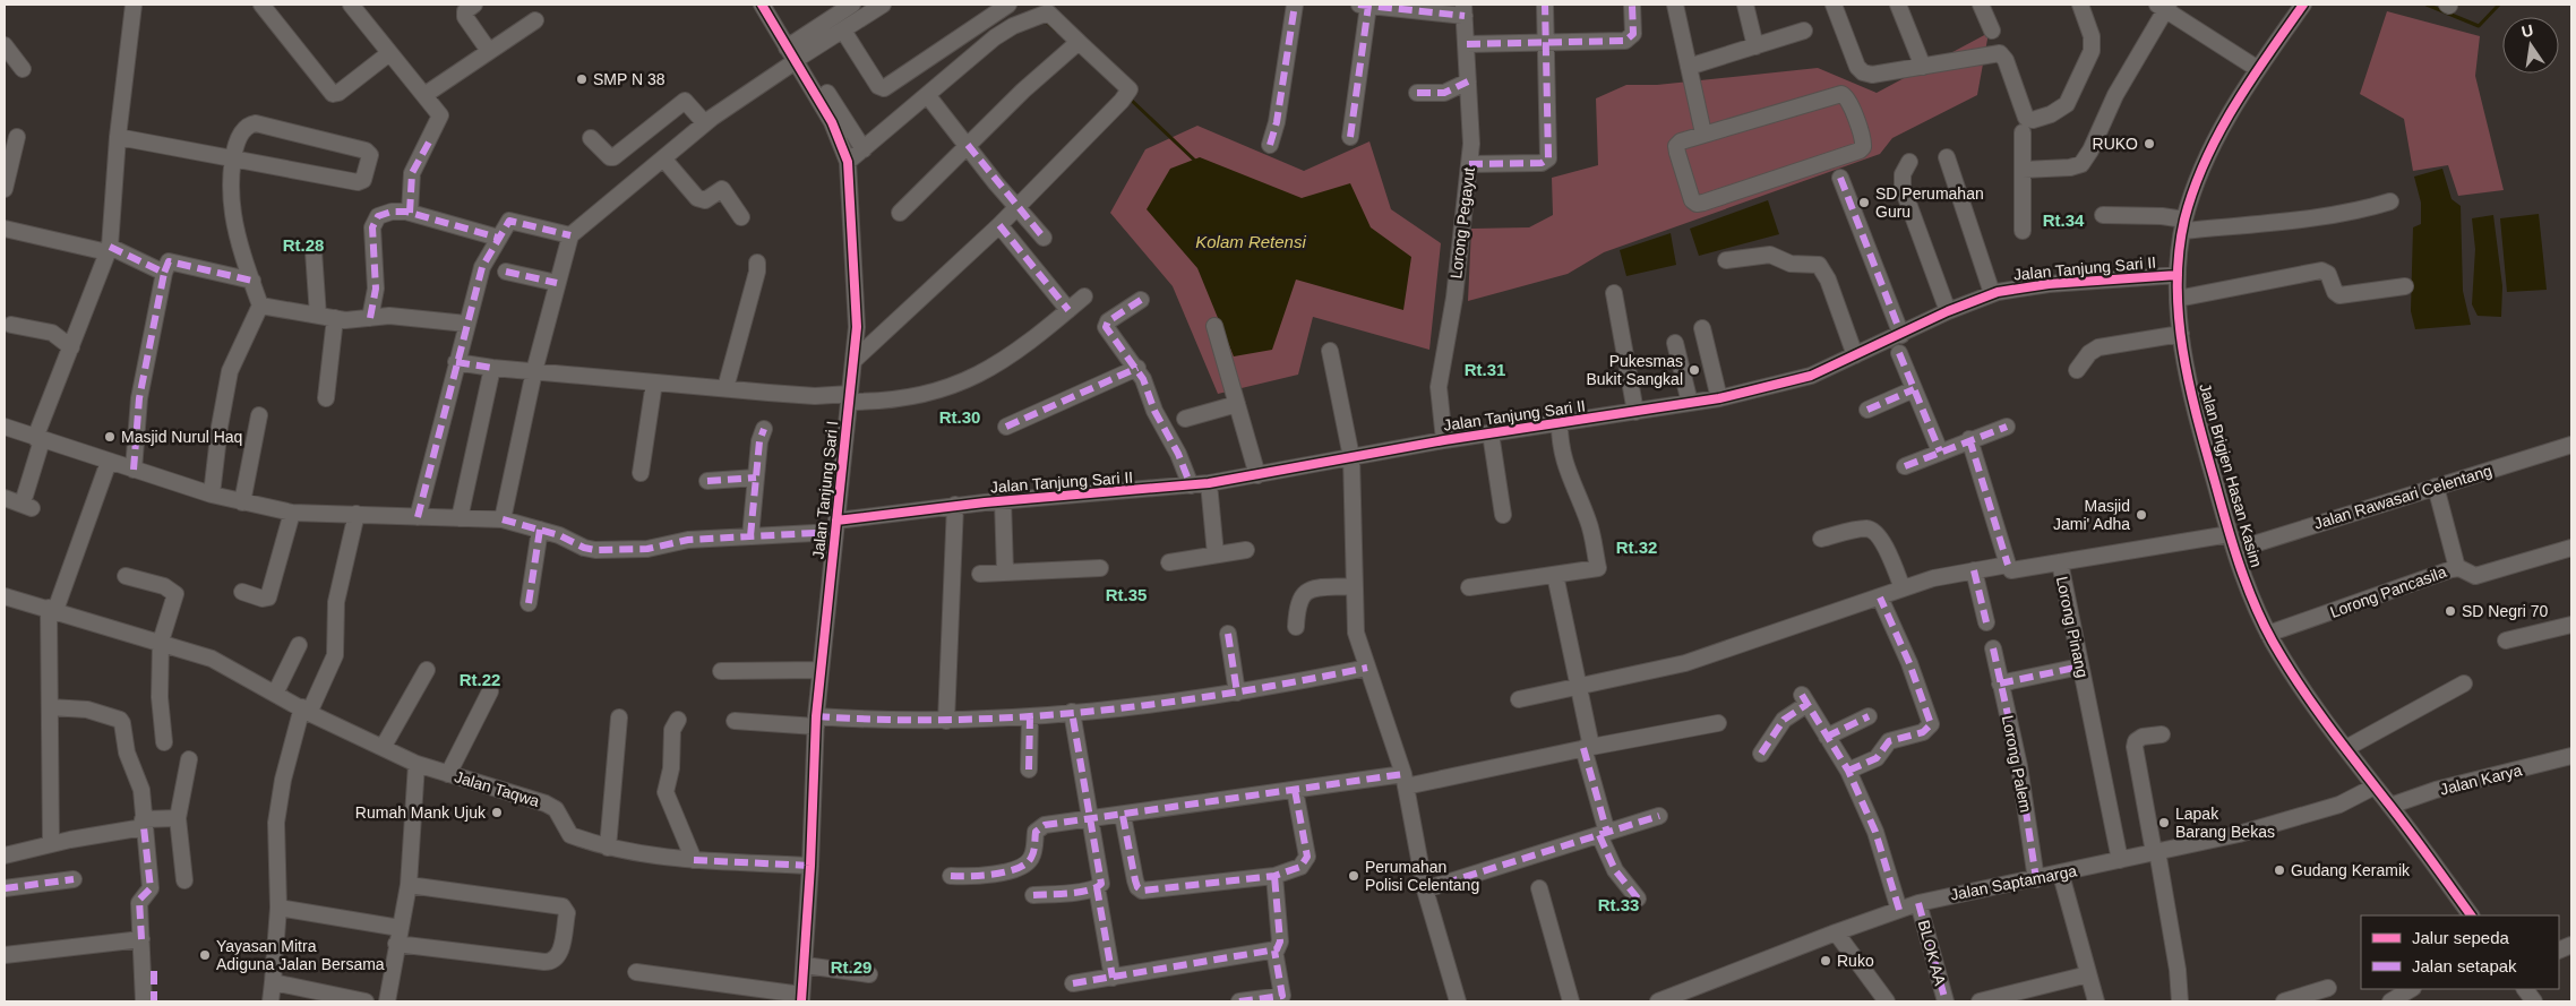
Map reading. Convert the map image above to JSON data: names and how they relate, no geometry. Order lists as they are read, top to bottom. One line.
{"streets":{"street":["Lorong Pegayut","Jalan Tanjung Sari II","Jalan Brigjen Hasan Kasim","Jalan Tanjung Sari I","Jalan Rawasari Celentang","Lorong Pancasila","Lorong Pinang","Lorong Palem","Jalan Karya","Jalan Taqwa","Jalan Saptamarga","BLOK AA"]},"crossings":[["Lorong Pegayut","Jalan Tanjung Sari II"],["Jalan Tanjung Sari II","Jalan Brigjen Hasan Kasim"],["Jalan Tanjung Sari II","Jalan Tanjung Sari I"],["Jalan Brigjen Hasan Kasim","Jalan Rawasari Celentang"],["Jalan Brigjen Hasan Kasim","Lorong Pancasila"],["Jalan Brigjen Hasan Kasim","Lorong Pinang"],["Jalan Brigjen Hasan Kasim","Jalan Karya"],["Jalan Brigjen Hasan Kasim","Jalan Saptamarga"],["Jalan Tanjung Sari I","Jalan Taqwa"],["Lorong Pinang","Jalan Saptamarga"],["Lorong Palem","Jalan Saptamarga"],["Jalan Saptamarga","BLOK AA"]],"districts":["Rt.34","Rt.28","Rt.31","Rt.30","Rt.32","Rt.35","Rt.22","Rt.33","Rt.29"],"water":["Kolam Retensi"],"places":["SMP N 38","RUKO","SD Perumahan Guru","Pukesmas Bukit Sangkal","Masjid Nurul Haq","Masjid Jami' Adha","SD Negri 70","Rumah Mank Ujuk","Lapak Barang Bekas","Gudang Keramik","Perumahan Polisi Celentang","Yayasan Mitra Adiguna Jalan Bersama","Ruko"],"legend":["Jalur sepeda","Jalan setapak"],"north":"top"}
